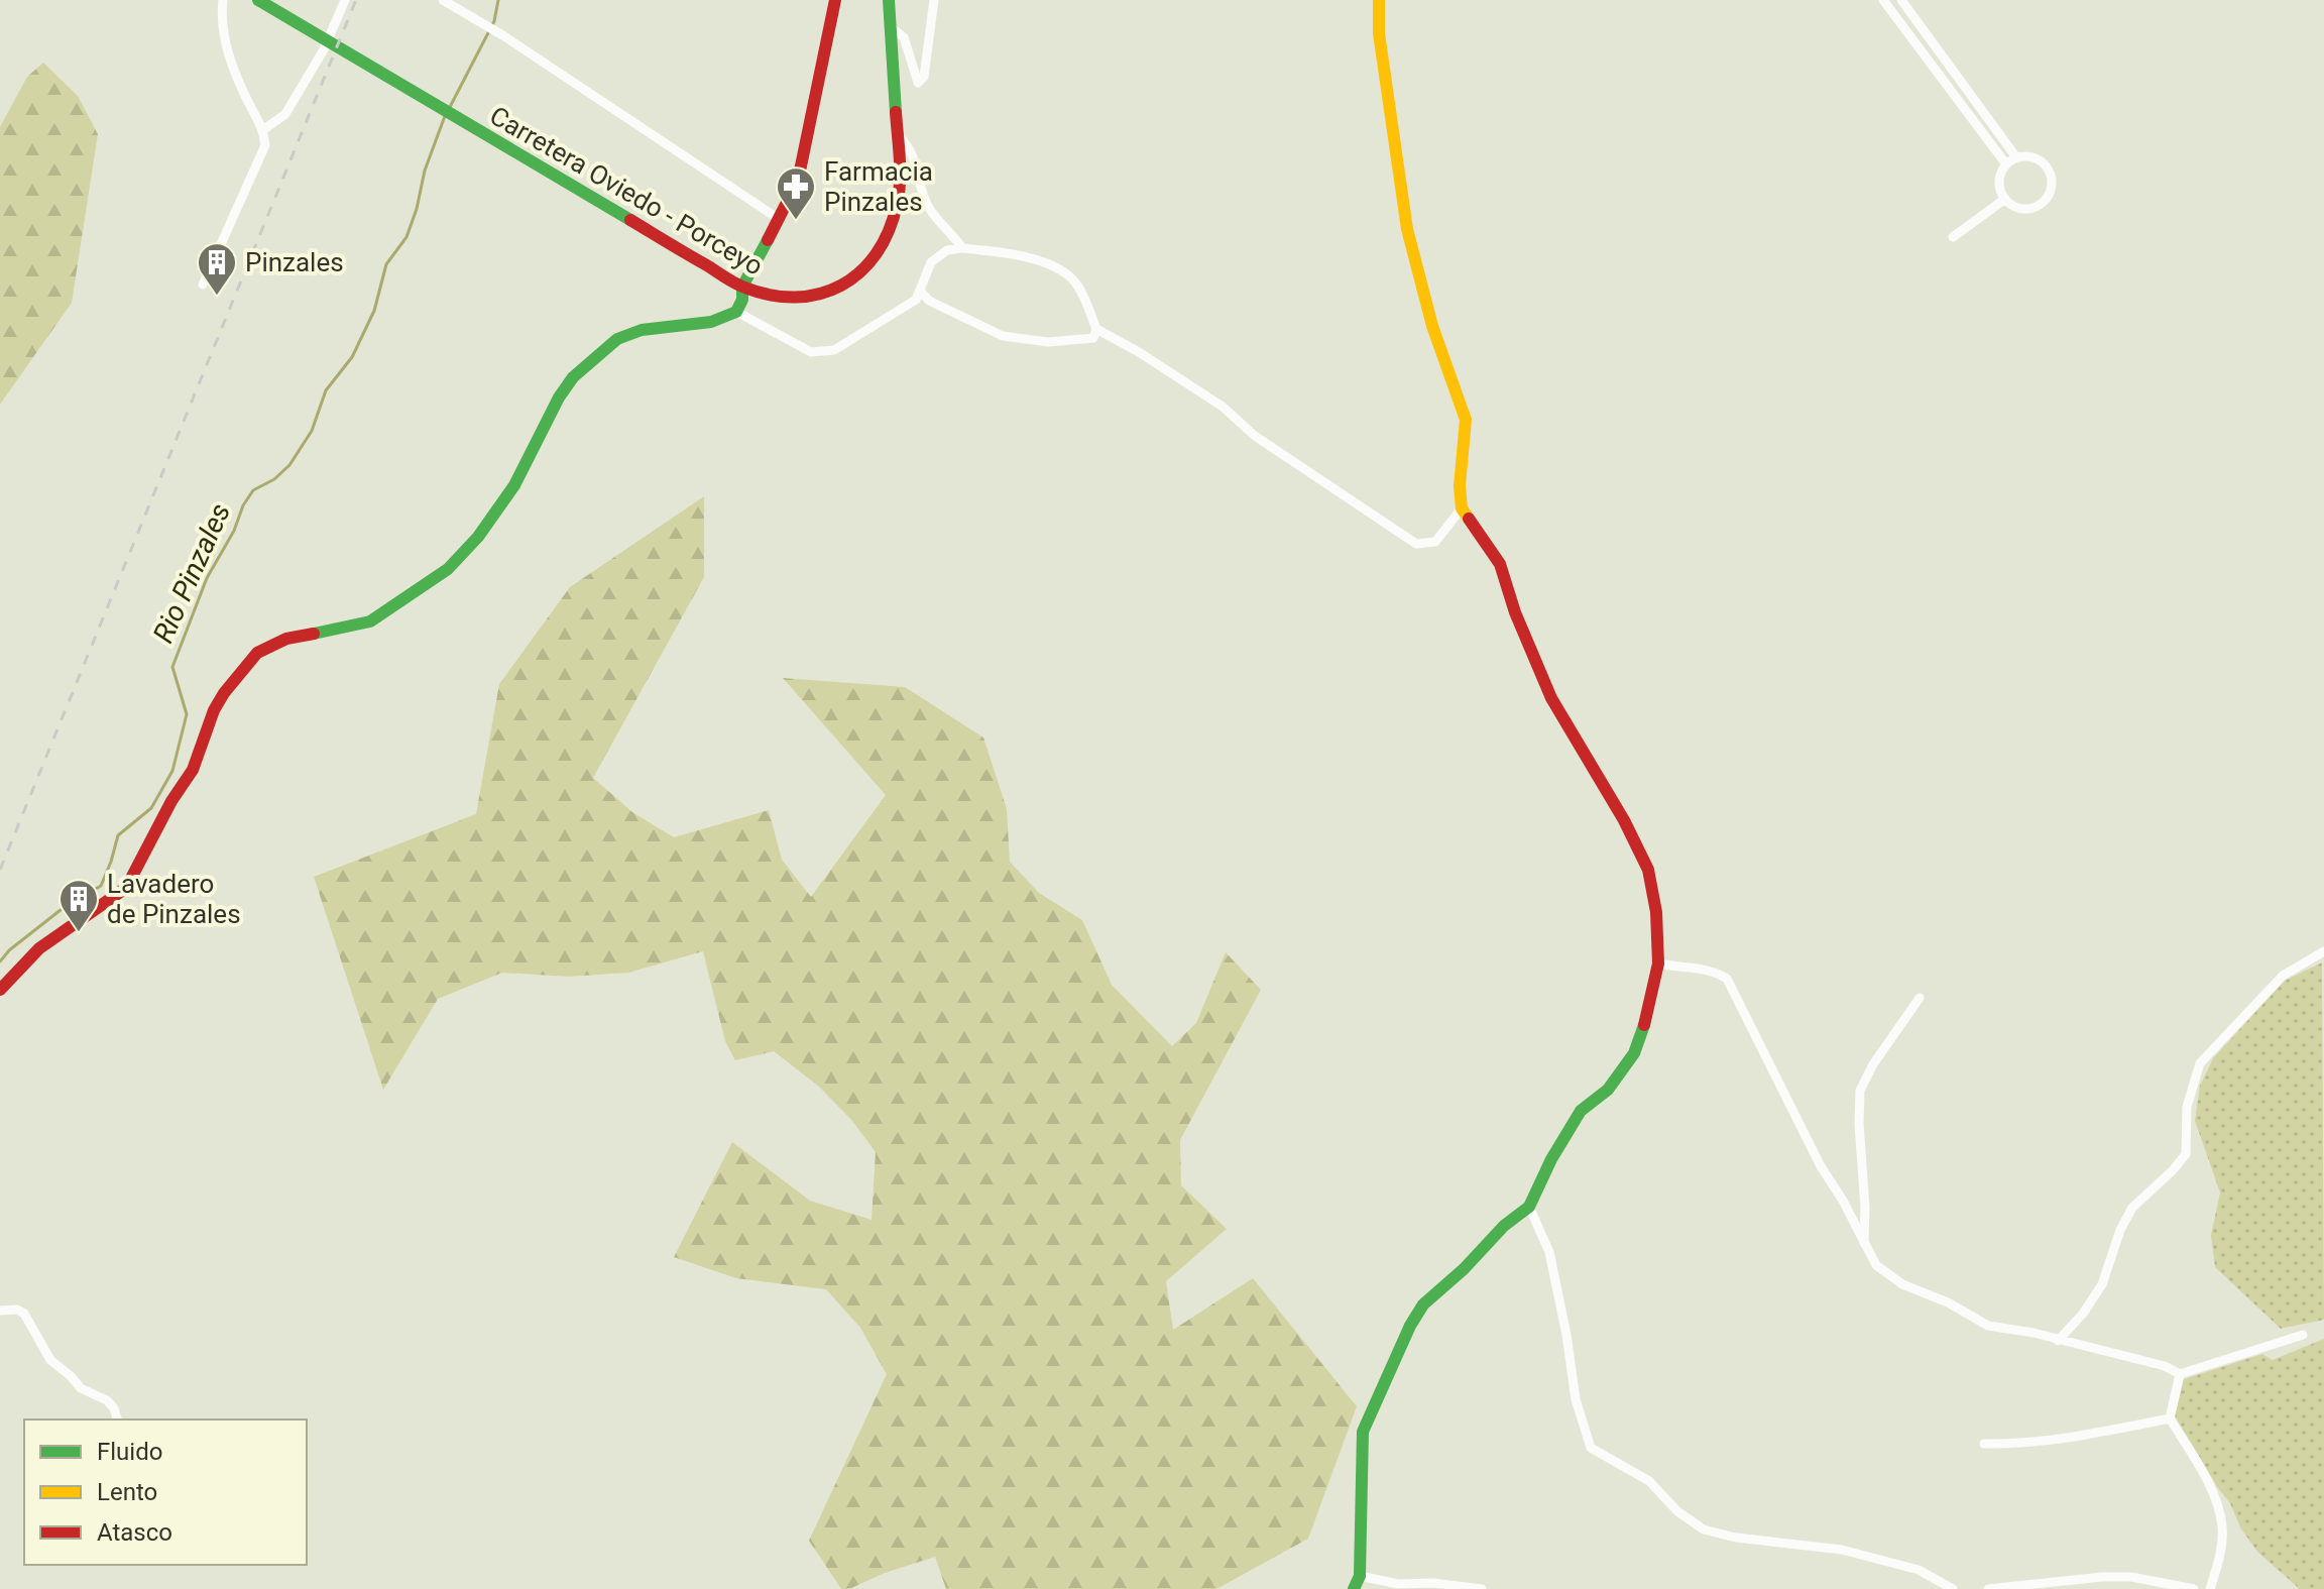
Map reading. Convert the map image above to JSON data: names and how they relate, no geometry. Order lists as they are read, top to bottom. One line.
{"streets":{"street":["Carretera Oviedo - Porceyo"]},"water":["Rio Pinzales"],"places":{"pharmacy":["Farmacia Pinzales"],"building":["Pinzales","Lavadero de Pinzales"]},"legend":["Fluido","Lento","Atasco"]}
